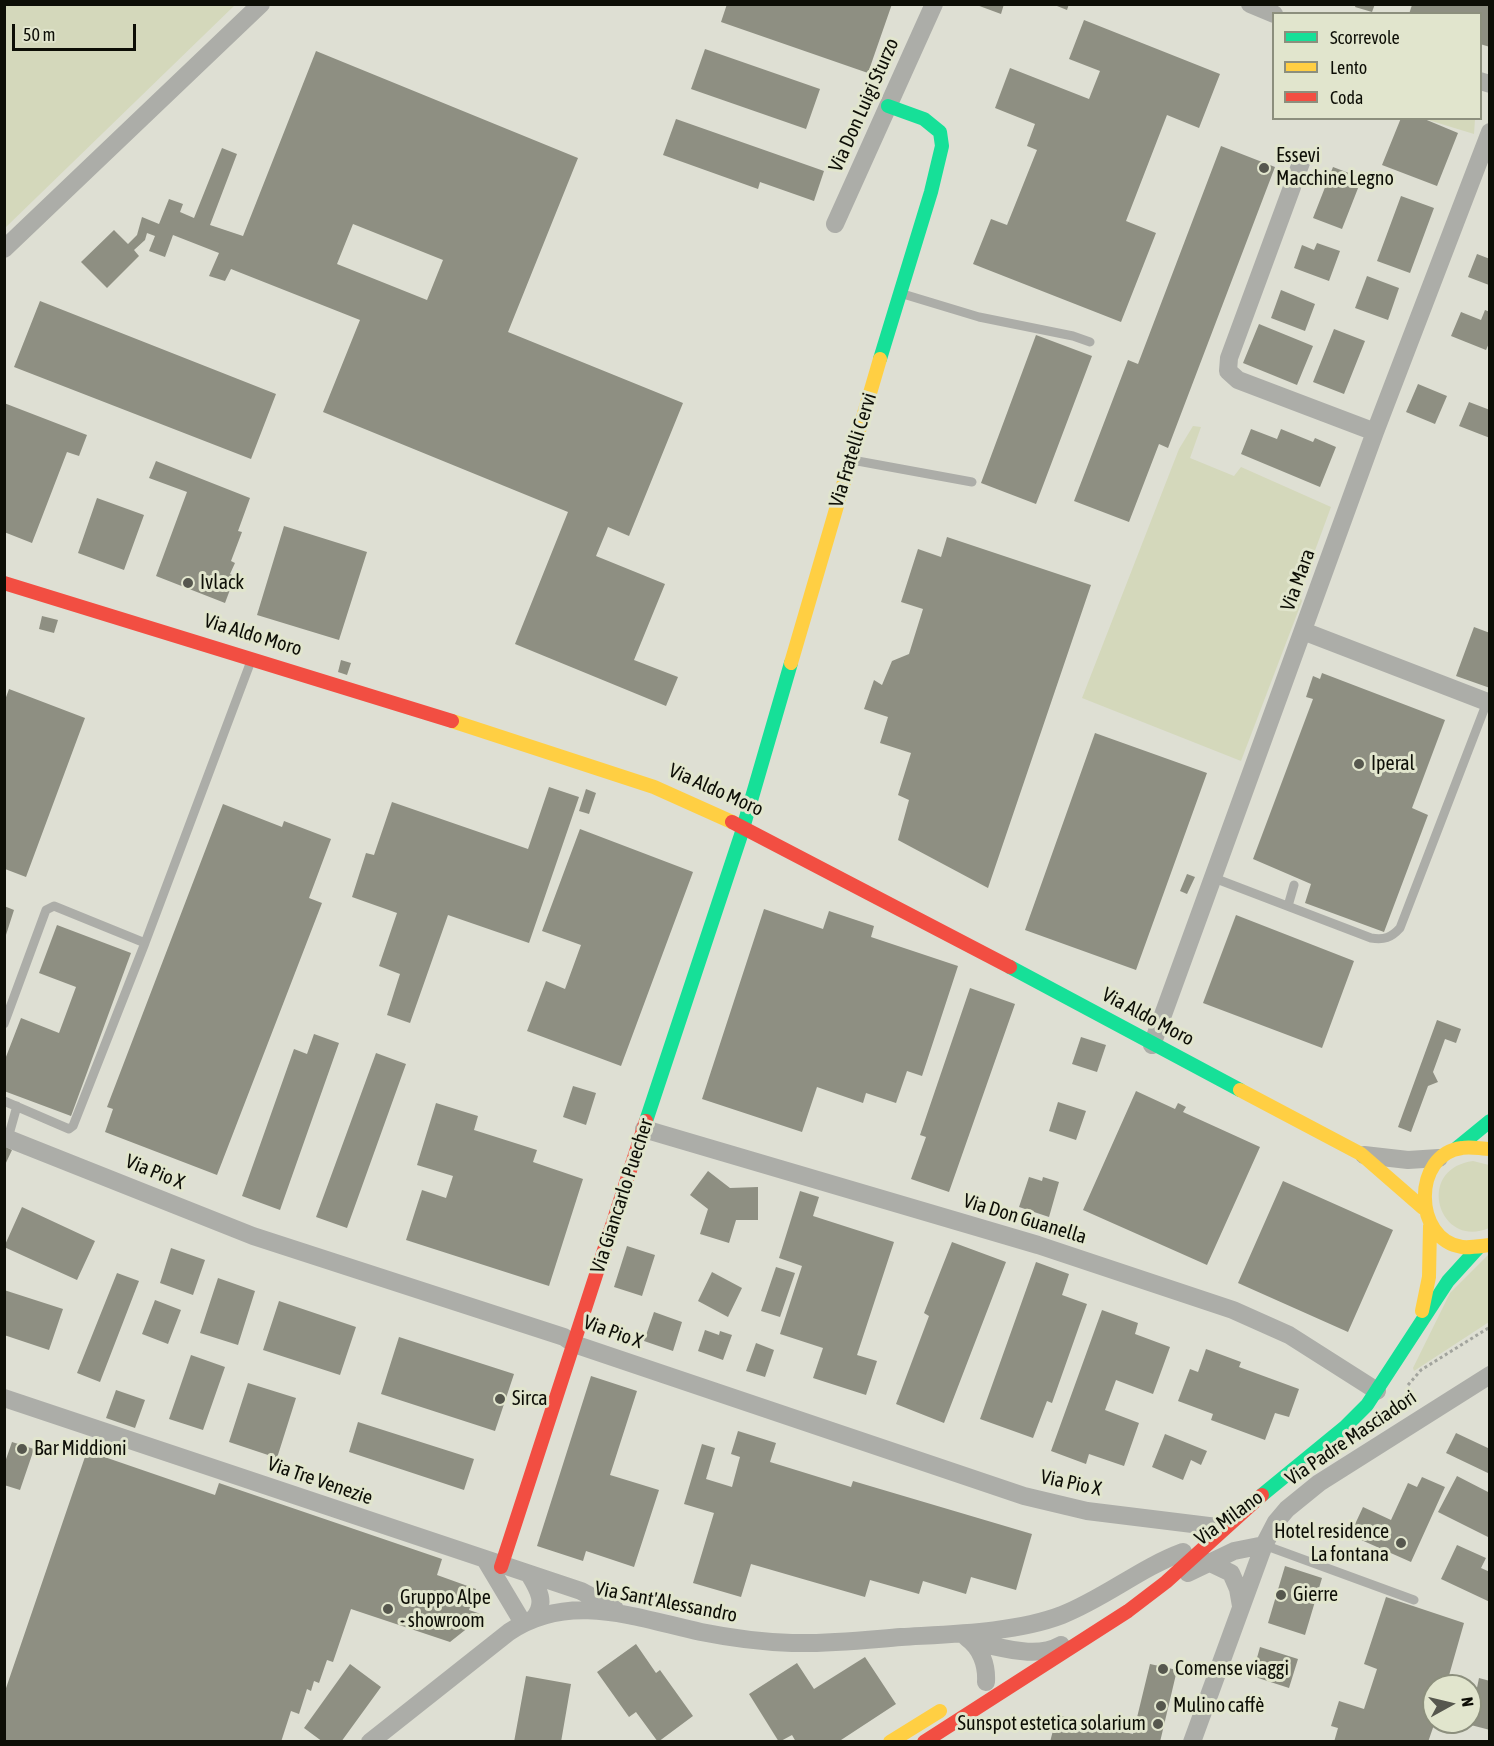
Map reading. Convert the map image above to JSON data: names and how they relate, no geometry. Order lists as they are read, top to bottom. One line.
{"streets":{"street":["Via Don Luigi Sturzo","Via Fratelli Cervi","Via Mara","Via Aldo Moro","Via Pio X","Via Giancarlo Puecher","Via Don Guanella","Via Padre Masciadori","Via Tre Venezie","Via Milano","Via Sant'Alessandro"]},"crossings":[["Via Don Luigi Sturzo","Via Fratelli Cervi"],["Via Fratelli Cervi","Via Aldo Moro"],["Via Fratelli Cervi","Via Giancarlo Puecher"],["Via Mara","Via Aldo Moro"],["Via Aldo Moro","Via Giancarlo Puecher"],["Via Pio X","Via Giancarlo Puecher"],["Via Pio X","Via Milano"],["Via Giancarlo Puecher","Via Don Guanella"],["Via Giancarlo Puecher","Via Tre Venezie"],["Via Tre Venezie","Via Sant'Alessandro"]],"places":["Essevi Macchine Legno","Ivlack","Iperal","Sirca","Bar Middioni","Hotel residence La fontana","Gierre","Gruppo Alpe - showroom","Comense viaggi","Mulino caffè","Sunspot estetica solarium"],"legend":["Scorrevole","Lento","Coda"],"scale_bar":"50 m","north":"right"}
